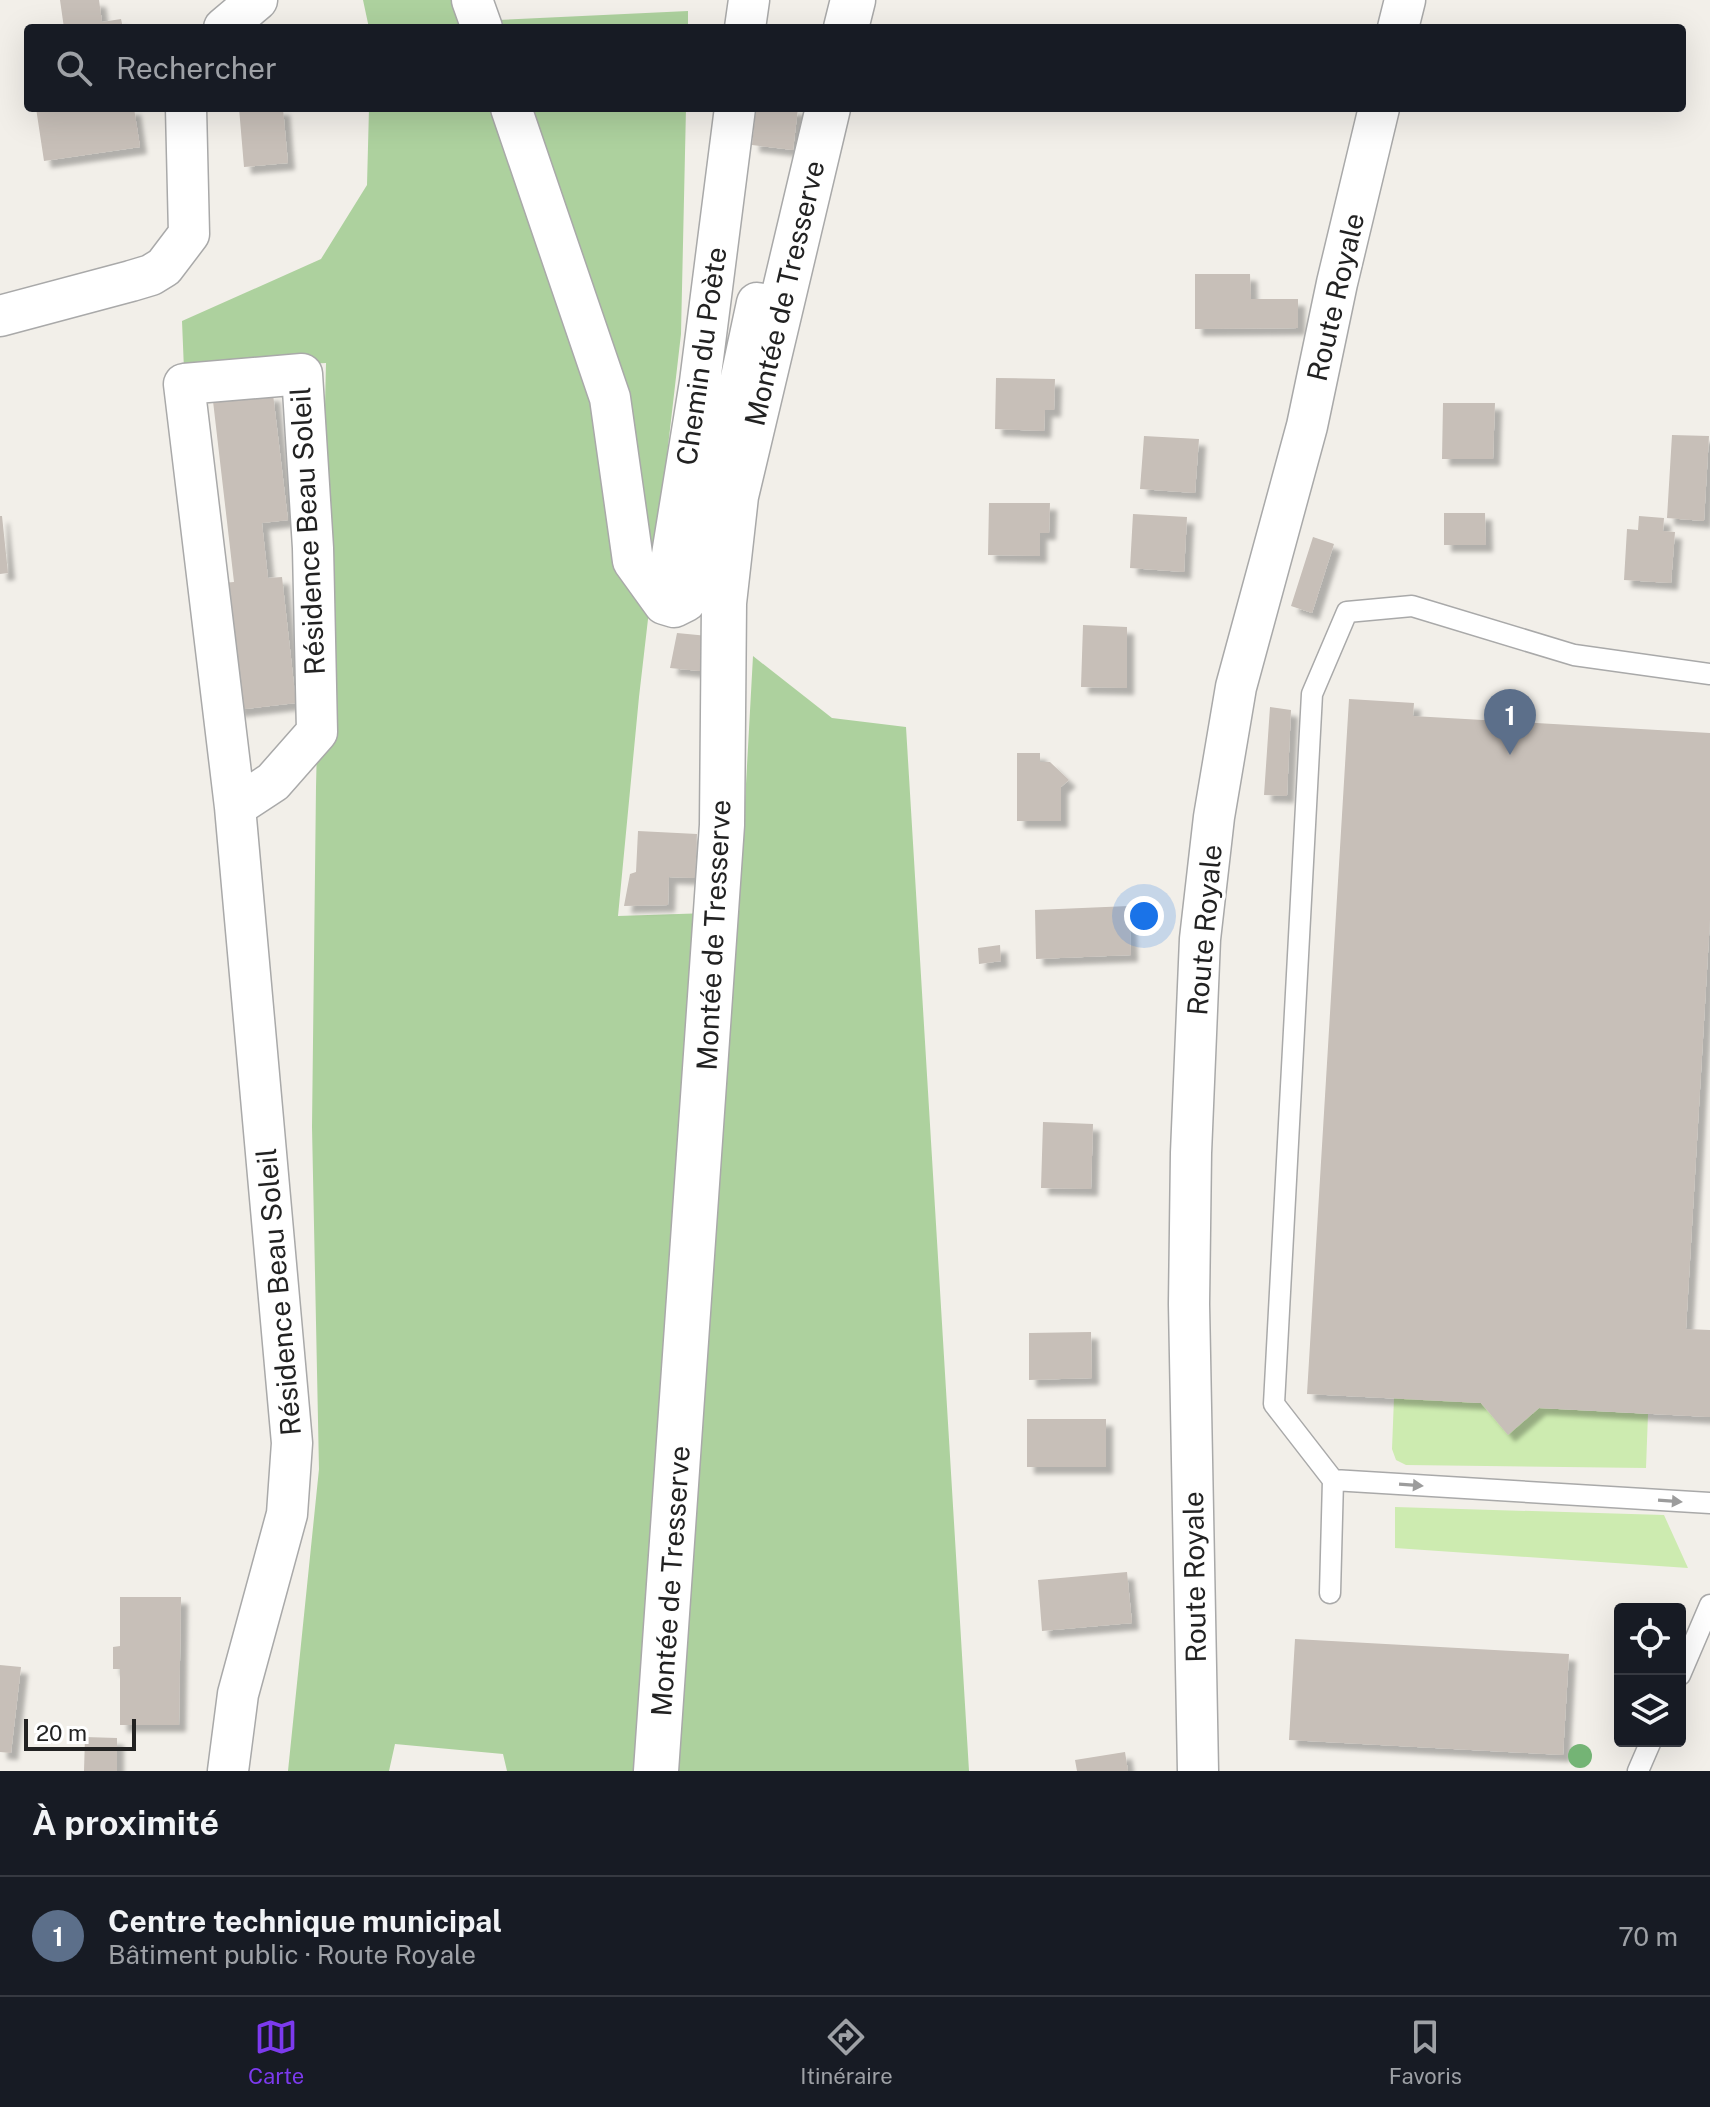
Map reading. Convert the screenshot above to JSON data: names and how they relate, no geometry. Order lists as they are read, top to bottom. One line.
{"streets":{"street":["Montée de Tresserve","Route Royale","Chemin du Poète","Résidence Beau Soleil"]},"scale_bar":"20 m","page":{"search":"Rechercher","pins":"1","scale":"20 m","heading":"À proximité","list":[{"mark":"1","name":"Centre technique municipal","note":"Bâtiment public · Route Royale","value":"70 m"}],"nav":["Carte","Itinéraire","Favoris"]}}
